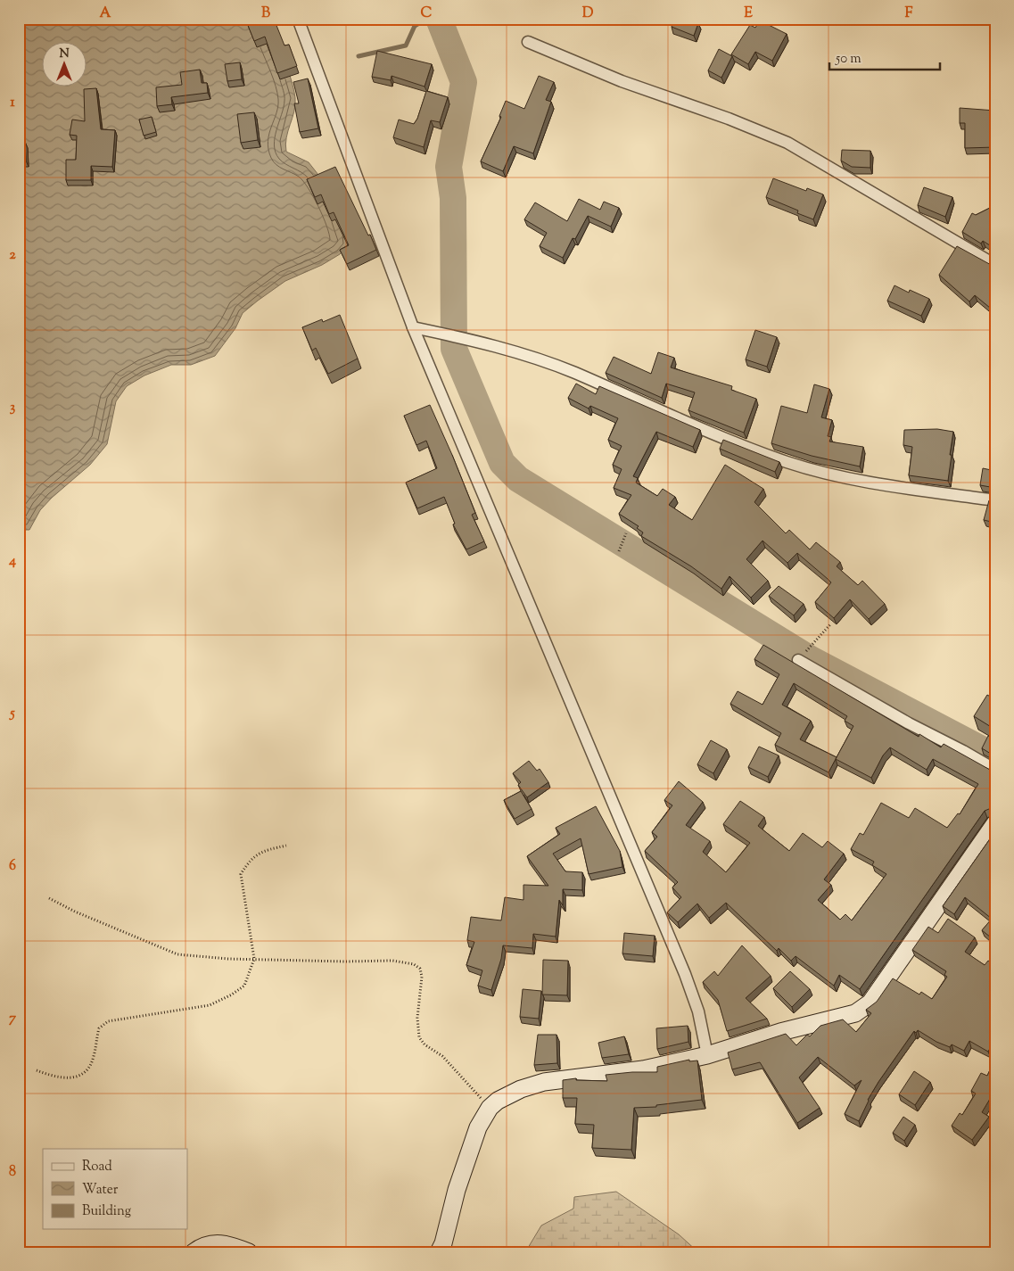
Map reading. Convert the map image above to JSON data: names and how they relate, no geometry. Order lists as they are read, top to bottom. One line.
{"legend":["Road","Water","Building"],"scale_bar":"50 m","north":"top","grid":{"columns":["A","B","C","D","E","F"],"rows":["1","2","3","4","5","6","7","8"]}}
